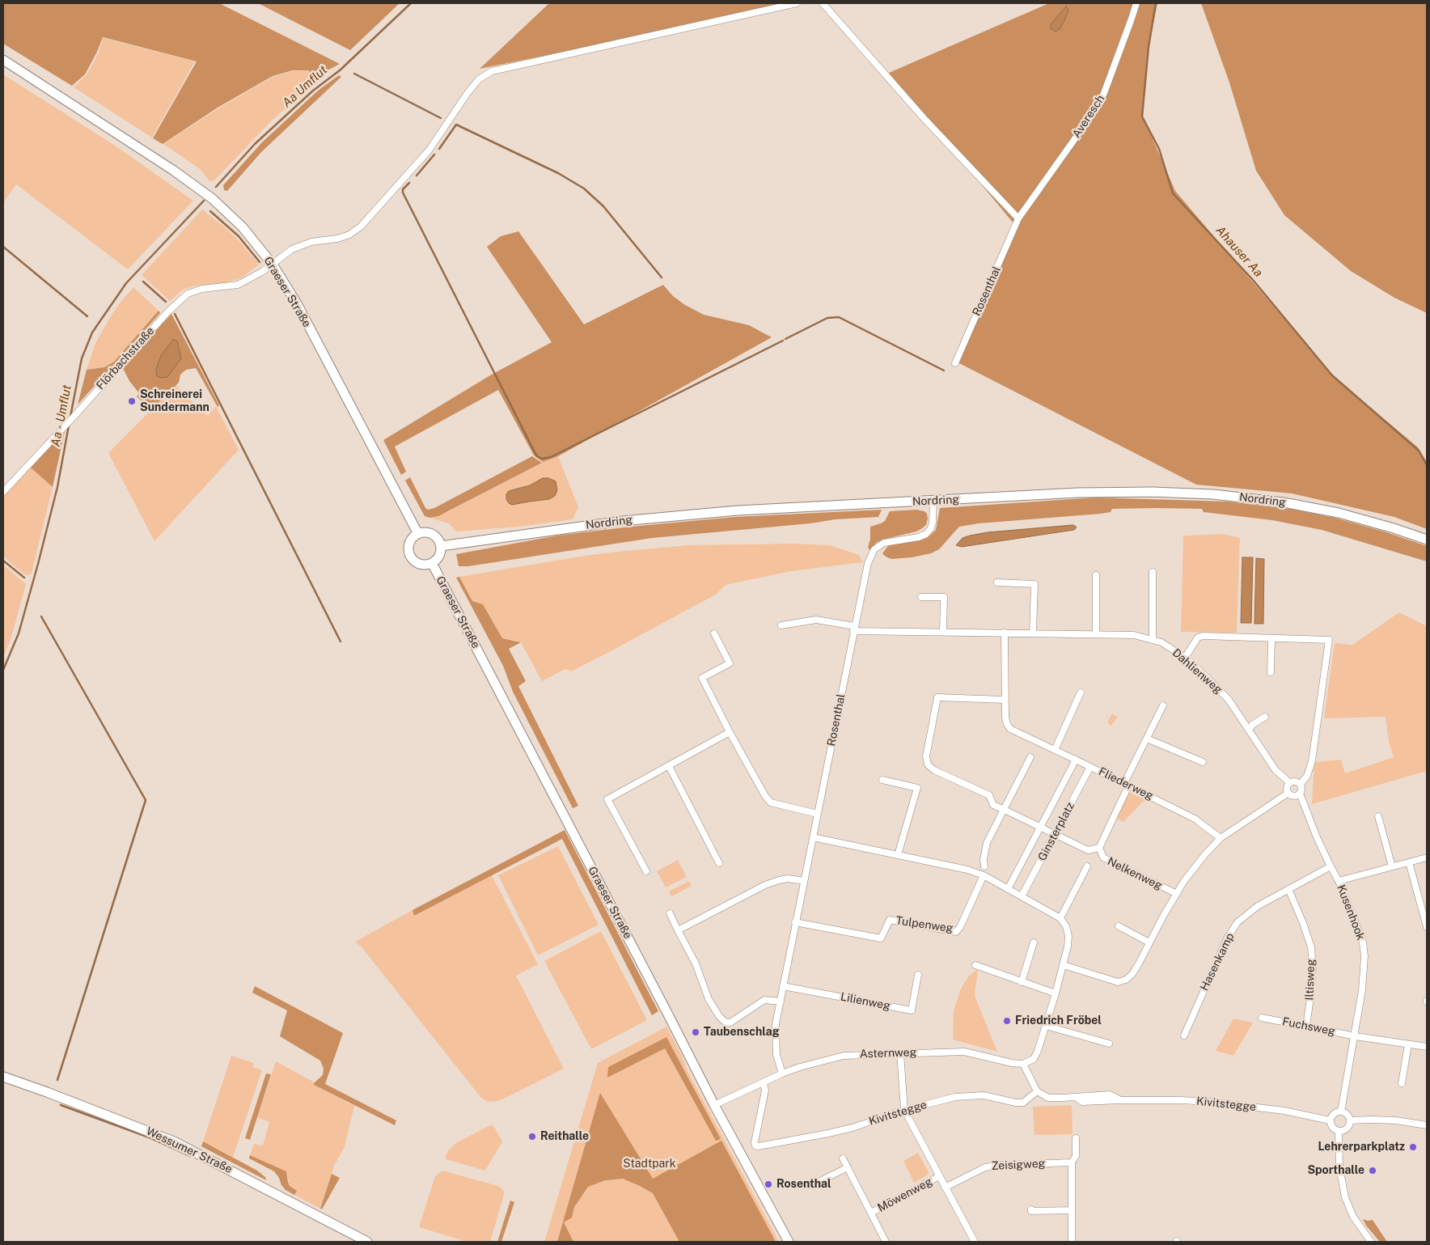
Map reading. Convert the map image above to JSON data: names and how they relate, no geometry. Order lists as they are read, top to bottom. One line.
{"streets":{"main road":["Graeser Straße","Nordring","Wessumer Straße"],"street":["Averesch","Rosenthal","Flörbachstraße","Dahlienweg","Fliederweg","Ginsterplatz","Nelkenweg","Kusenhook","Tulpenweg","Hasenkamp","Iltisweg","Lilienweg","Fuchsweg","Asternweg","Kivitstegge","Zeisigweg","Möwenweg"]},"crossings":[["Averesch","Rosenthal"],["Rosenthal","Nordring"],["Rosenthal","Dahlienweg"],["Rosenthal","Tulpenweg"],["Rosenthal","Lilienweg"],["Rosenthal","Asternweg"],["Graeser Straße","Flörbachstraße"],["Graeser Straße","Nordring"],["Graeser Straße","Asternweg"],["Dahlienweg","Fliederweg"],["Dahlienweg","Nelkenweg"],["Dahlienweg","Kusenhook"],["Fliederweg","Ginsterplatz"],["Fliederweg","Nelkenweg"],["Nelkenweg","Kusenhook"],["Kusenhook","Hasenkamp"],["Kusenhook","Fuchsweg"],["Kusenhook","Kivitstegge"],["Hasenkamp","Iltisweg"],["Iltisweg","Fuchsweg"],["Asternweg","Kivitstegge"],["Asternweg","Möwenweg"],["Kivitstegge","Möwenweg"],["Zeisigweg","Möwenweg"]],"water":["Aa Umflut","Ahauser Aa","Aa - Umflut"],"parks":["Stadtpark"],"places":["Schreinerei Sundermann","Friedrich Fröbel","Taubenschlag","Reithalle","Lehrerparkplatz","Sporthalle","Rosenthal"]}
